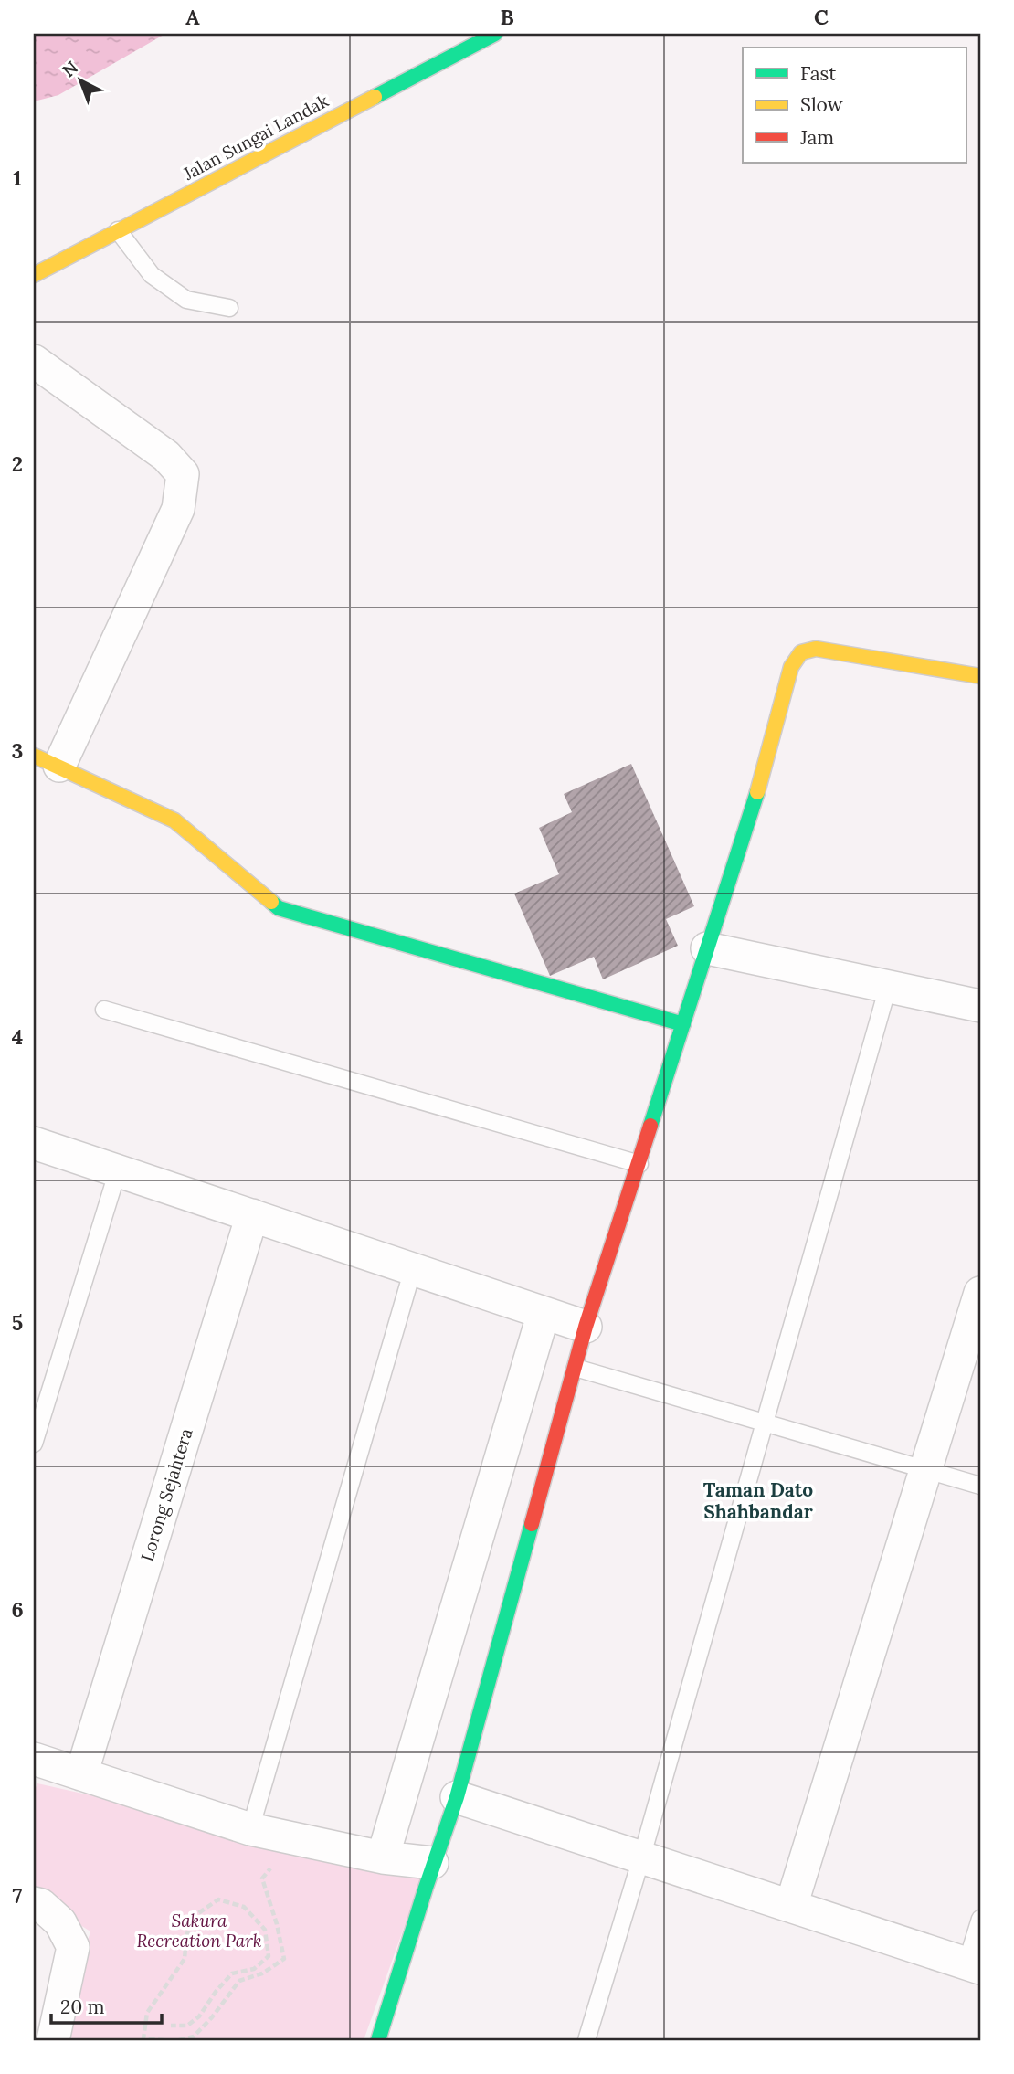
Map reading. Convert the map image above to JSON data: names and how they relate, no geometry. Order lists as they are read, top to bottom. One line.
{"streets":{"street":["Jalan Sungai Landak","Lorong Sejahtera"]},"districts":["Taman Dato Shahbandar"],"parks":["Sakura Recreation Park"],"legend":["Fast","Slow","Jam"],"scale_bar":"20 m","north":"top left","grid":{"columns":["A","B","C"],"rows":["1","2","3","4","5","6","7"]}}
